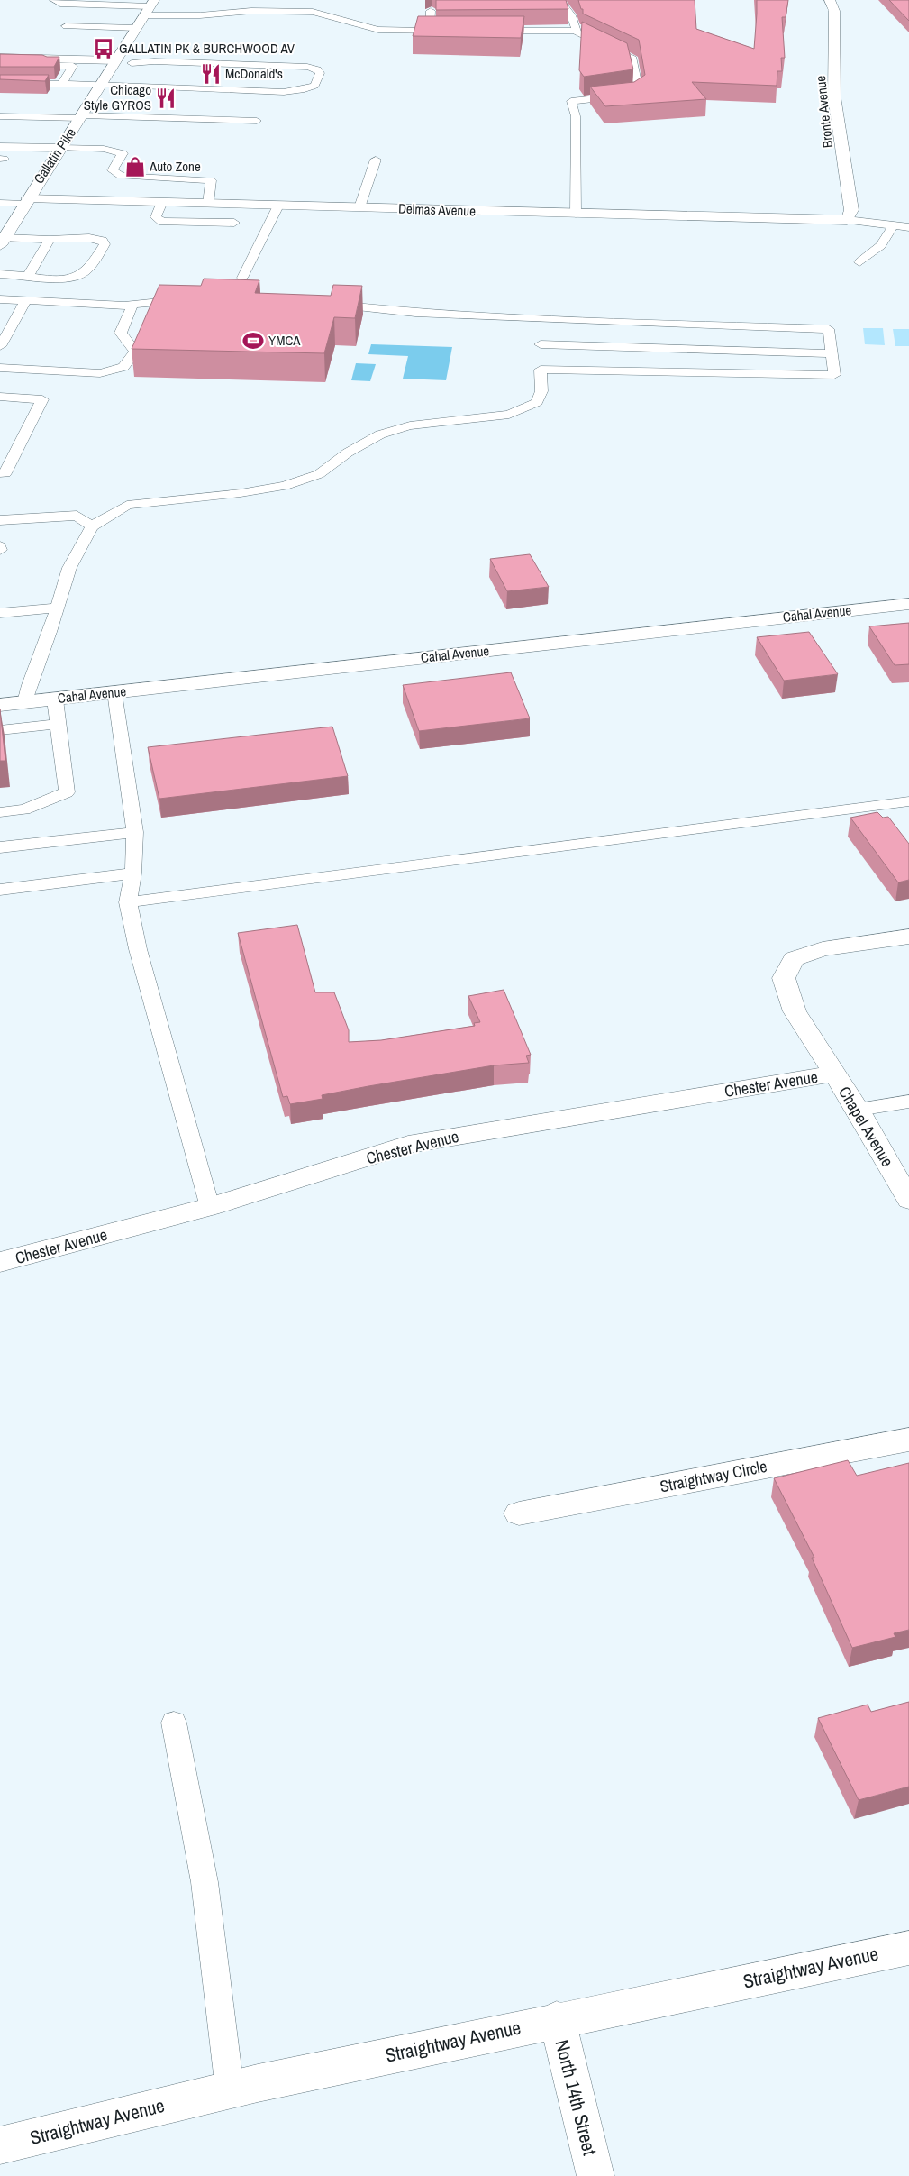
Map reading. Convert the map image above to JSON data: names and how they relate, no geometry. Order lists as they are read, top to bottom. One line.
{"streets":{"street":["Bronte Avenue","Gallatin Pike","Delmas Avenue","Cahal Avenue","Chester Avenue","Chapel Avenue","Straightway Circle","Straightway Avenue","North 14th Street"]},"crossings":[["Bronte Avenue","Delmas Avenue"],["Gallatin Pike","Delmas Avenue"],["Chester Avenue","Chapel Avenue"],["Straightway Avenue","North 14th Street"]],"places":{"bus stop":["GALLATIN PK & BURCHWOOD AV"],"restaurant":["McDonald's","Chicago Style GYROS"],"shop":["Auto Zone"],"sports":["YMCA"]}}
